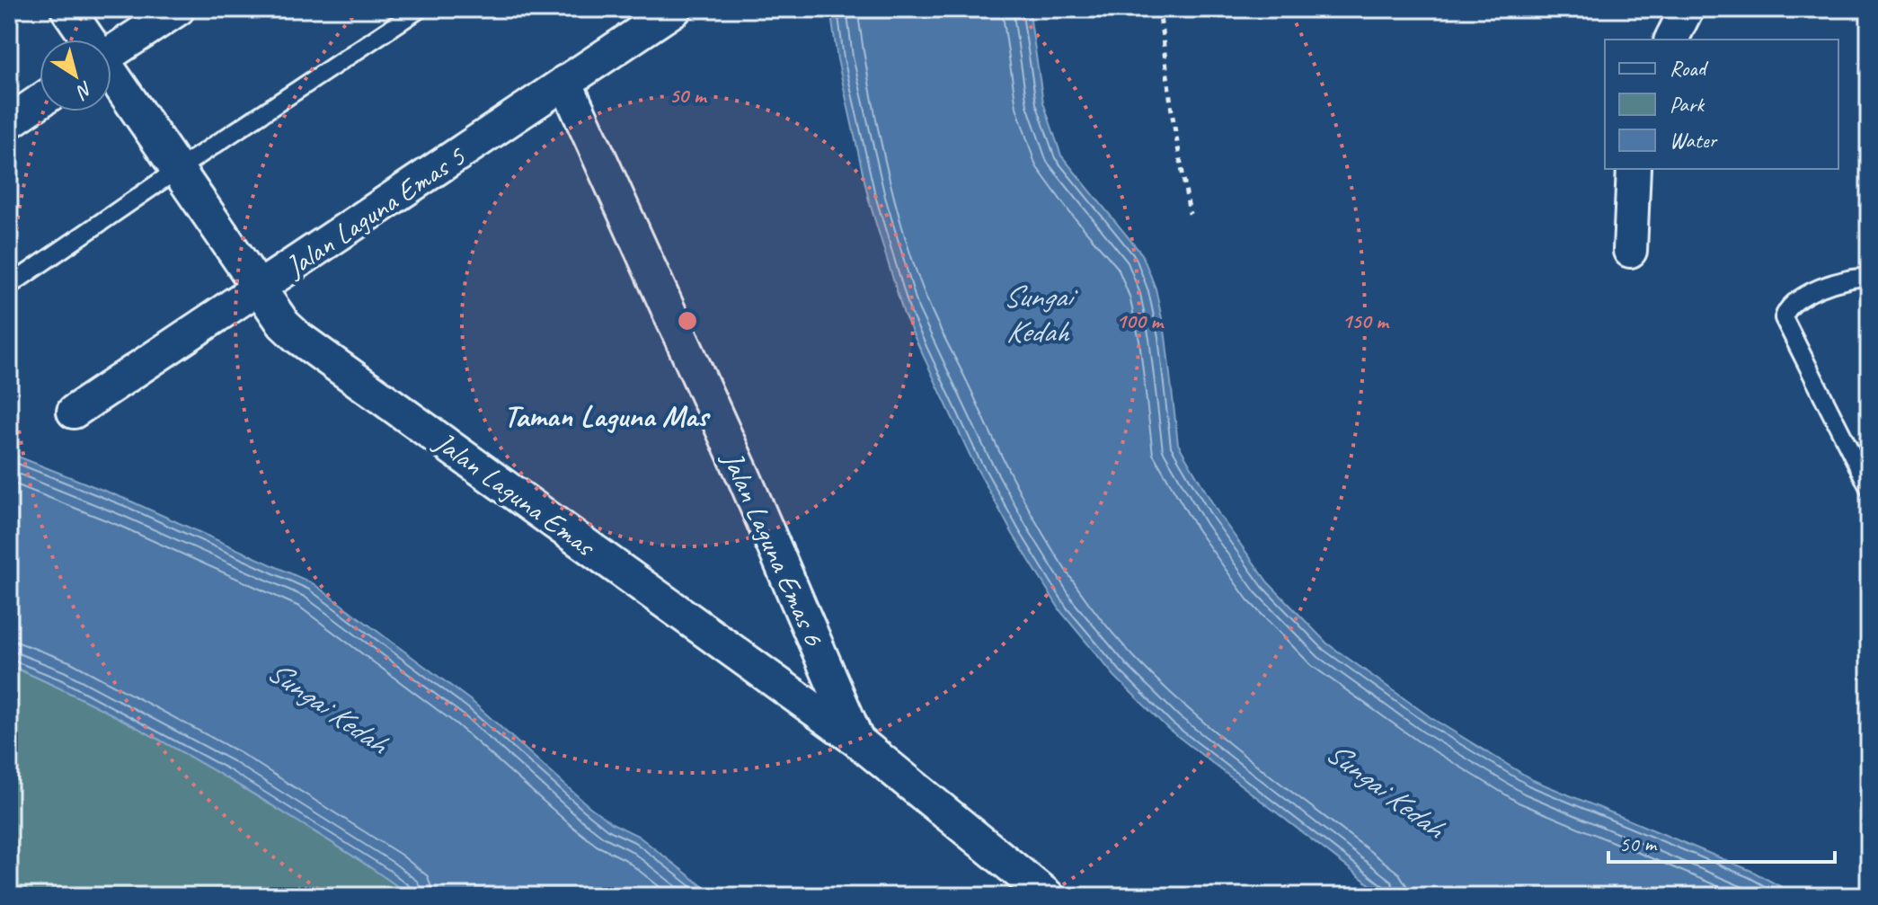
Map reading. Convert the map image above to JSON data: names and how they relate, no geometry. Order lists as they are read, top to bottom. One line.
{"streets":{"street":["Jalan Laguna Emas 5","Jalan Laguna Emas","Jalan Laguna Emas 6"]},"crossings":[["Jalan Laguna Emas 5","Jalan Laguna Emas"],["Jalan Laguna Emas 5","Jalan Laguna Emas 6"],["Jalan Laguna Emas","Jalan Laguna Emas 6"]],"districts":["Taman Laguna Mas"],"water":["Sungai Kedah"],"legend":["Road","Park","Water"],"scale_bar":"50 m","north":"bottom right","rings":["50 m","100 m","150 m"]}
